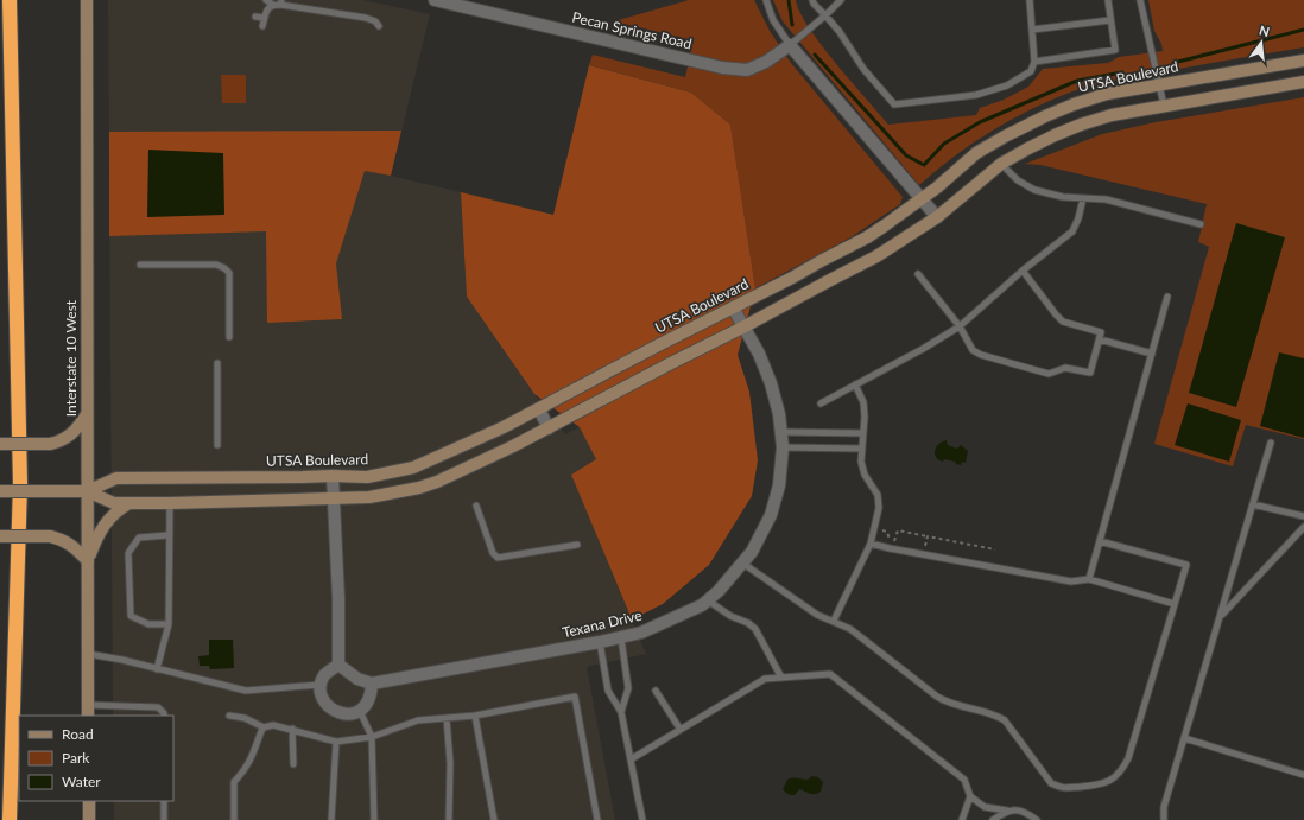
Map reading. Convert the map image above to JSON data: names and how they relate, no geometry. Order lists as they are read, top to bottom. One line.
{"streets":{"main road":["UTSA Boulevard","Interstate 10 West"],"street":["Pecan Springs Road","Texana Drive"]},"crossings":[["UTSA Boulevard","Interstate 10 West"],["UTSA Boulevard","Texana Drive"]],"legend":["Road","Park","Water"],"north":"top"}
